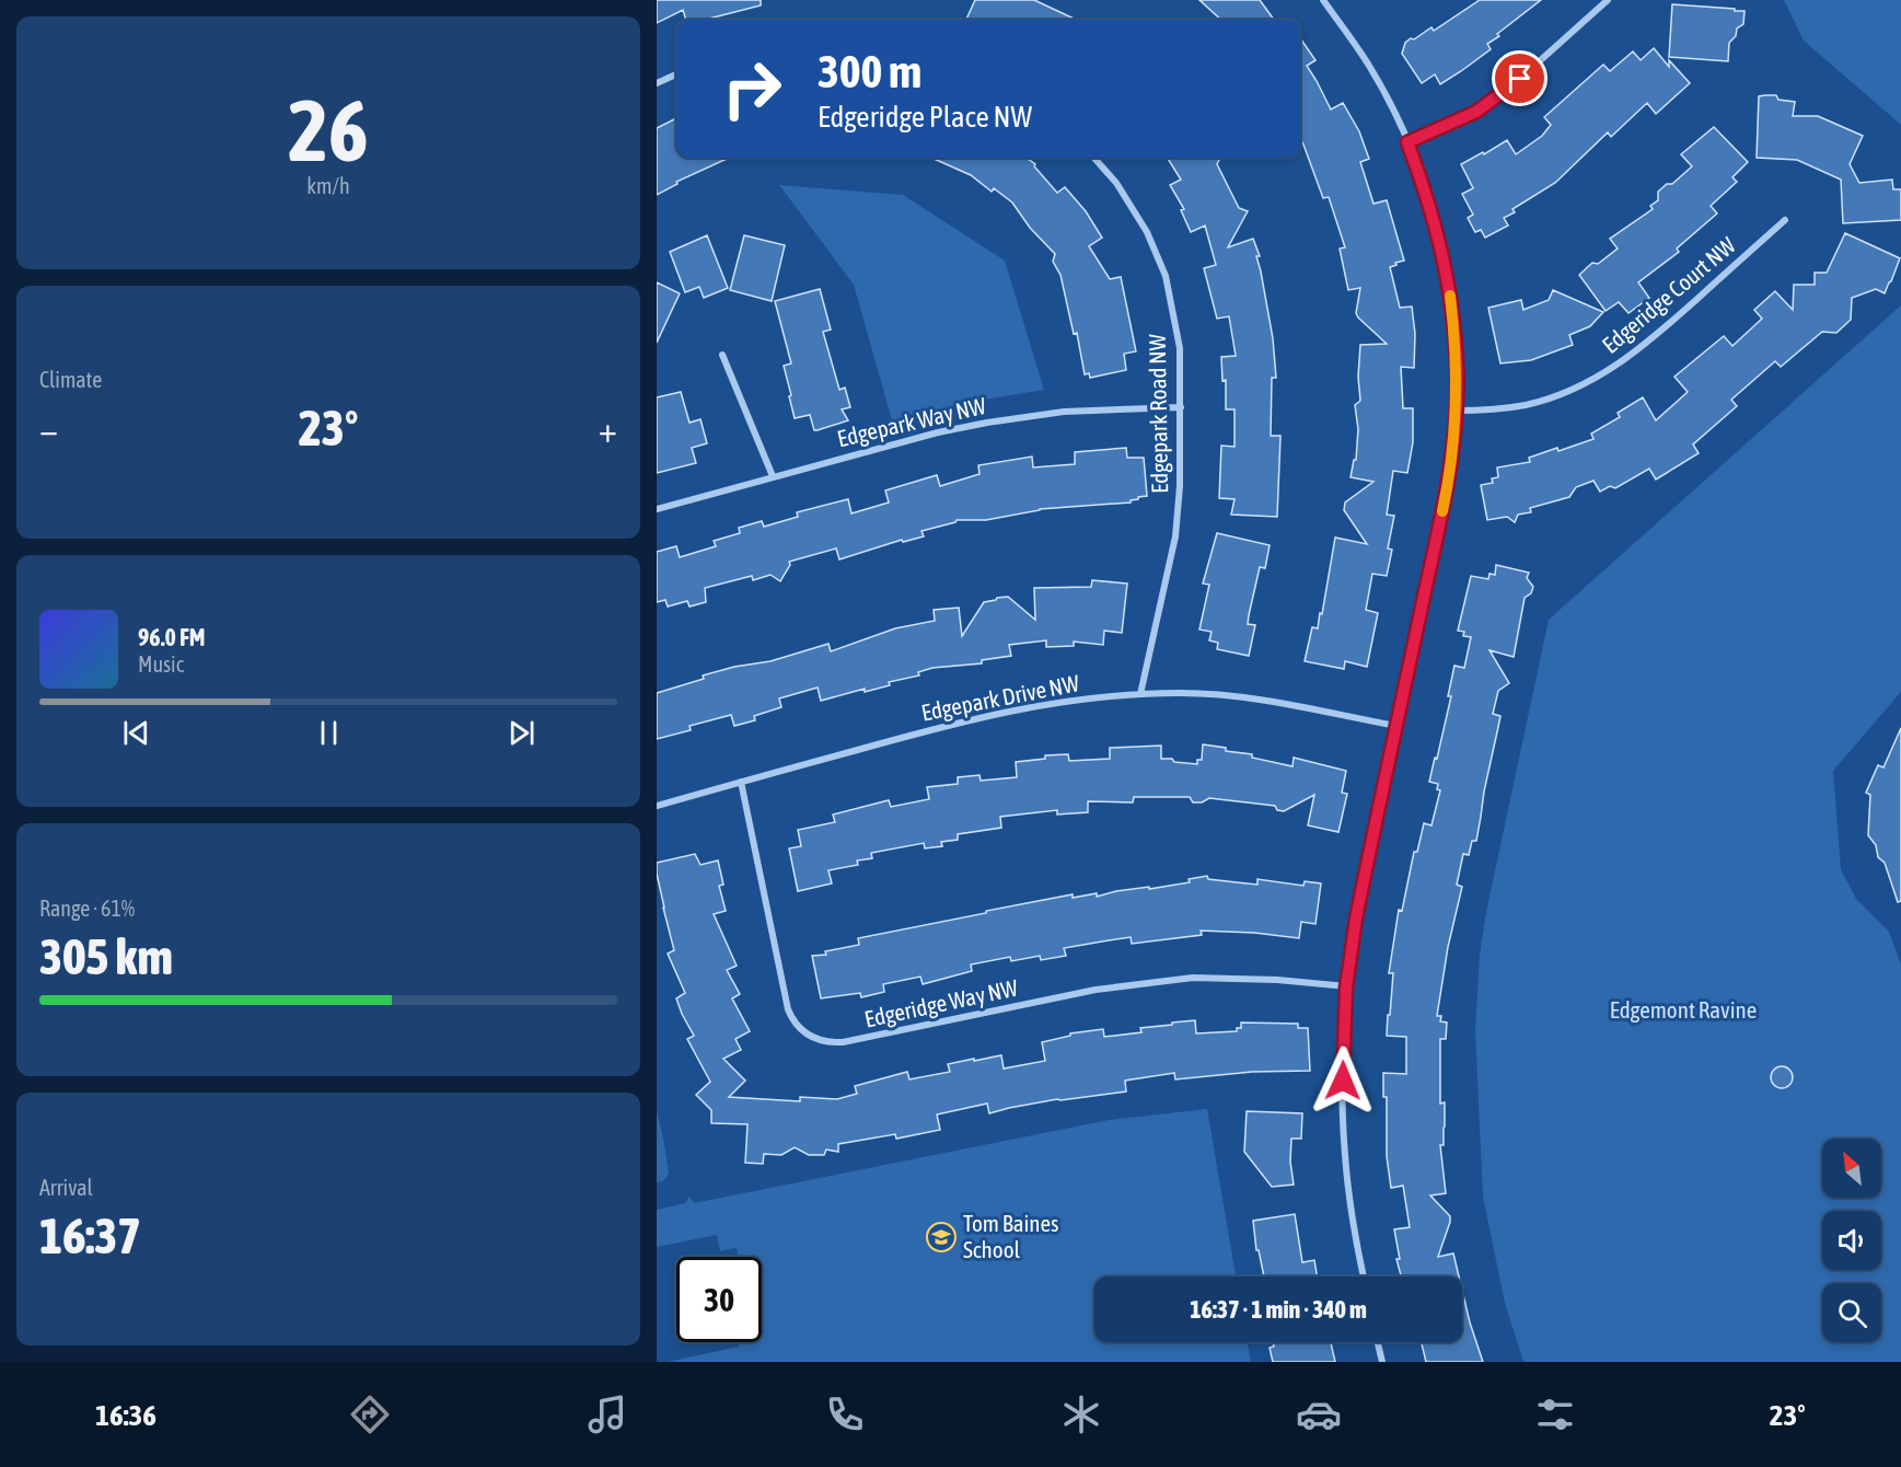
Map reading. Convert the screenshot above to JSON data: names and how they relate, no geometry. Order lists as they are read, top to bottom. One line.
{"streets":{"street":["Edgeridge Court NW","Edgepark Road NW","Edgepark Way NW","Edgepark Drive NW","Edgeridge Way NW"]},"crossings":[["Edgepark Road NW","Edgepark Way NW"],["Edgepark Road NW","Edgepark Drive NW"],["Edgepark Drive NW","Edgeridge Way NW"]],"parks":["Edgemont Ravine"],"places":{"school or university":["Tom Baines School"]},"north":"top left","page":{"tile":[["26","km/h"],"Climate",["Range · 61%","305 km"],["Arrival","16:37"]],"turn":["300 m","Edgeridge Place NW"],"heat":["−","23°","+"],"song":["96.0 FM","Music"],"limit":"30","trip":"16:37 · 1 min · 340 m","tabs":["16:36","23°"]}}
